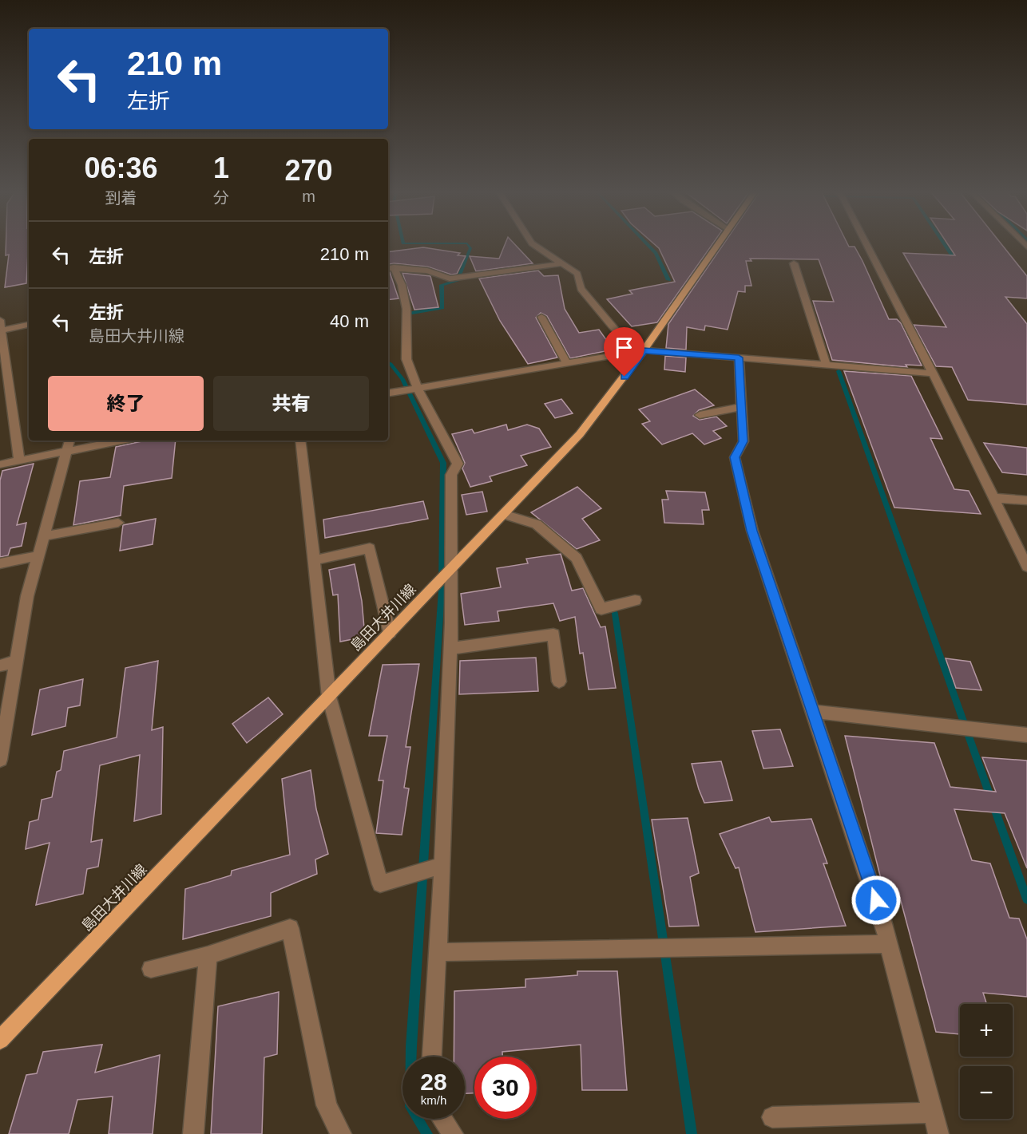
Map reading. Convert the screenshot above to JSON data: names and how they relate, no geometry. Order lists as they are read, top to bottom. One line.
{"streets":{"main road":["島田大井川線"]},"page":{"turn":["210 m","左折"],"eta":["06:36","到着","1","分","270","m"],"list":[{"name":"左折","value":"210 m"},{"name":"左折","note":"島田大井川線","value":"40 m"}],"buttons":["終了","共有"],"map_buttons":["+","−"],"speed":"28 km/h","limit":"30"}}
